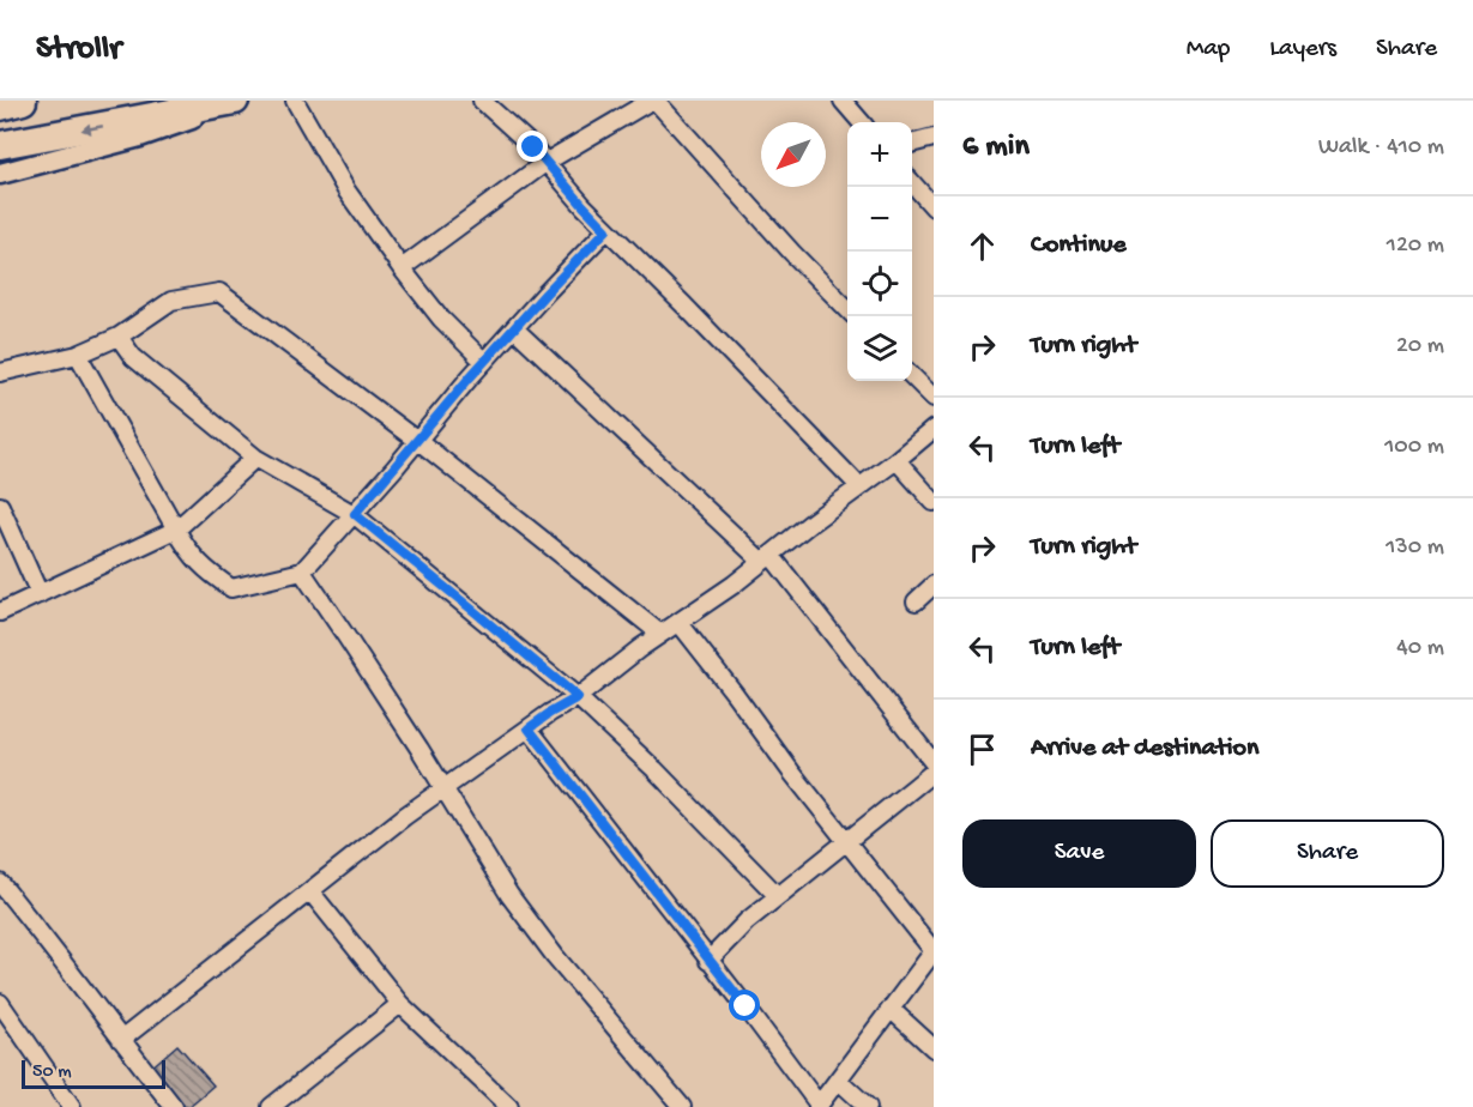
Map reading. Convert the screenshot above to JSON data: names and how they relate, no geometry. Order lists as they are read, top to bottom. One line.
{"scale_bar":"50 m","north":"bottom left","page":{"header":"Strollr","nav":["Map","Layers","Share"],"heading":["6 min","Walk · 410 m"],"map_buttons":["+","−"],"list":[["Continue","120 m"],["Turn right","20 m"],["Turn left","100 m"],["Turn right","130 m"],["Turn left","40 m"],"Arrive at destination"],"buttons":["Save","Share"],"scale":"50 m"}}
